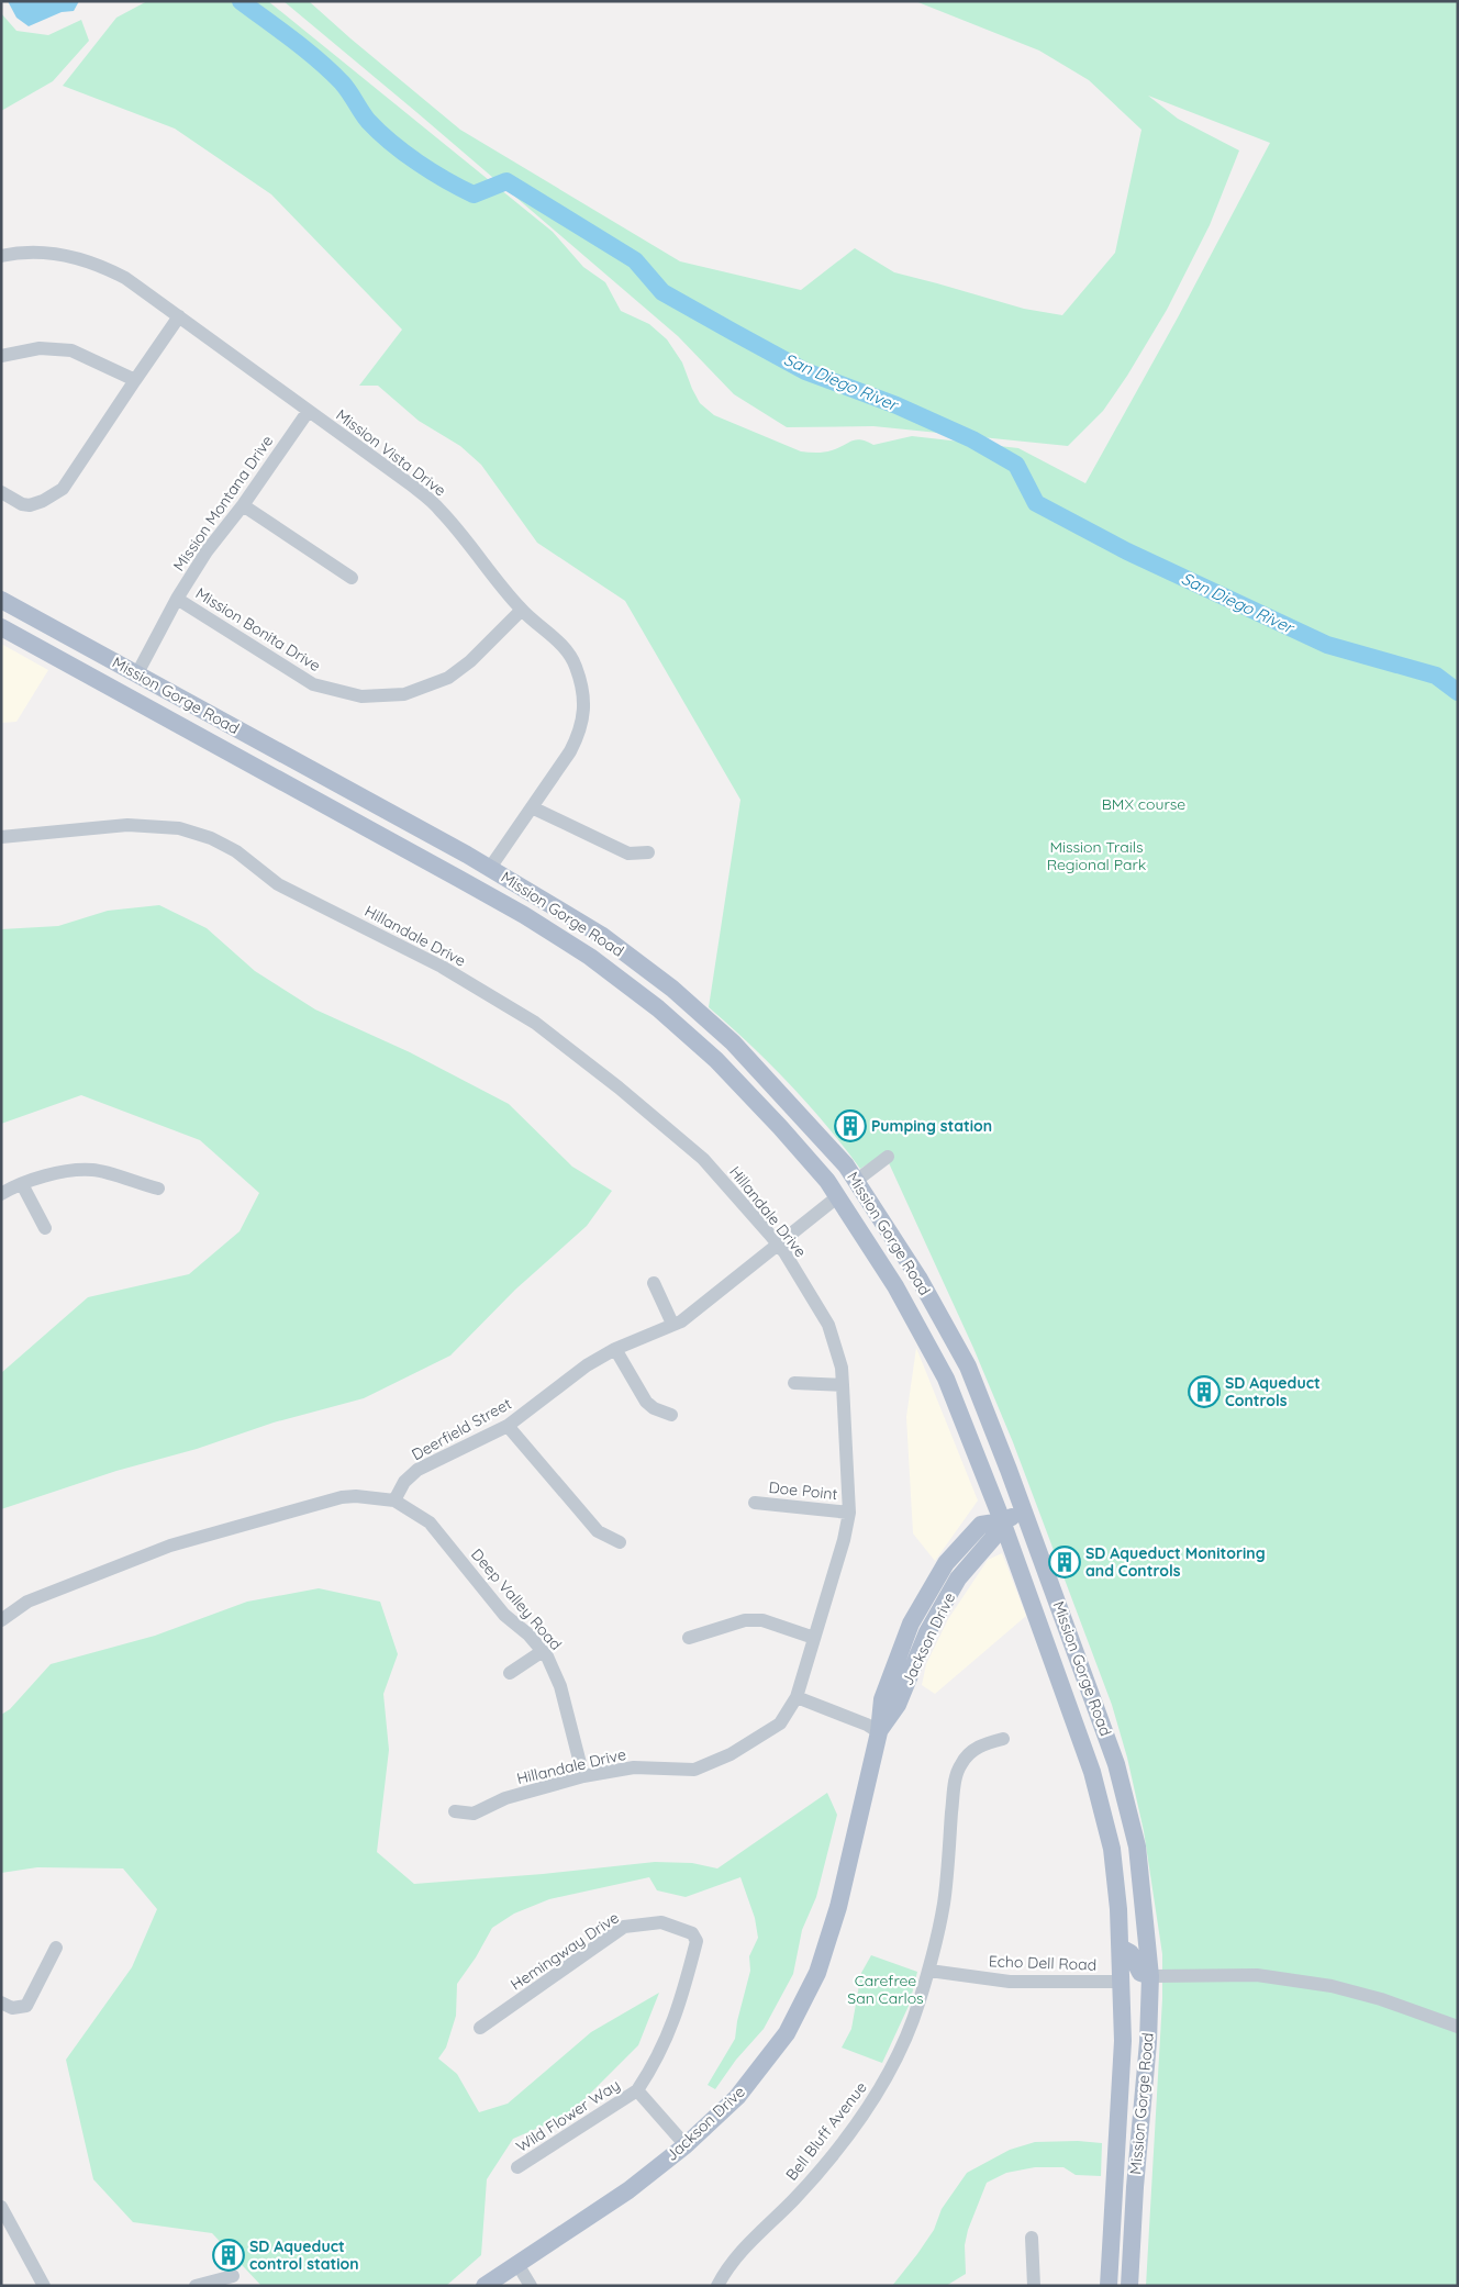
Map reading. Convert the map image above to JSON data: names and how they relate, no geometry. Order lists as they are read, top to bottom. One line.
{"streets":{"main road":["Mission Gorge Road","Jackson Drive"],"street":["Mission Vista Drive","Mission Montana Drive","Mission Bonita Drive","Hillandale Drive","Deerfield Street","Doe Point","Deep Valley Road","Hemingway Drive","Echo Dell Road","Wild Flower Way","Bell Bluff Avenue"]},"crossings":[["Mission Vista Drive","Mission Montana Drive"],["Mission Vista Drive","Mission Bonita Drive"],["Mission Vista Drive","Mission Gorge Road"],["Mission Montana Drive","Mission Bonita Drive"],["Mission Montana Drive","Mission Gorge Road"],["Mission Gorge Road","Deerfield Street"],["Mission Gorge Road","Jackson Drive"],["Mission Gorge Road","Echo Dell Road"],["Hillandale Drive","Deerfield Street"],["Hillandale Drive","Doe Point"],["Hillandale Drive","Deep Valley Road"],["Deerfield Street","Deep Valley Road"],["Hemingway Drive","Wild Flower Way"],["Echo Dell Road","Bell Bluff Avenue"]],"water":["San Diego River"],"parks":["BMX course","Mission Trails Regional Park","Carefree San Carlos"],"places":{"building":["Pumping station","SD Aqueduct Controls","SD Aqueduct Monitoring and Controls","SD Aqueduct control station"]}}
